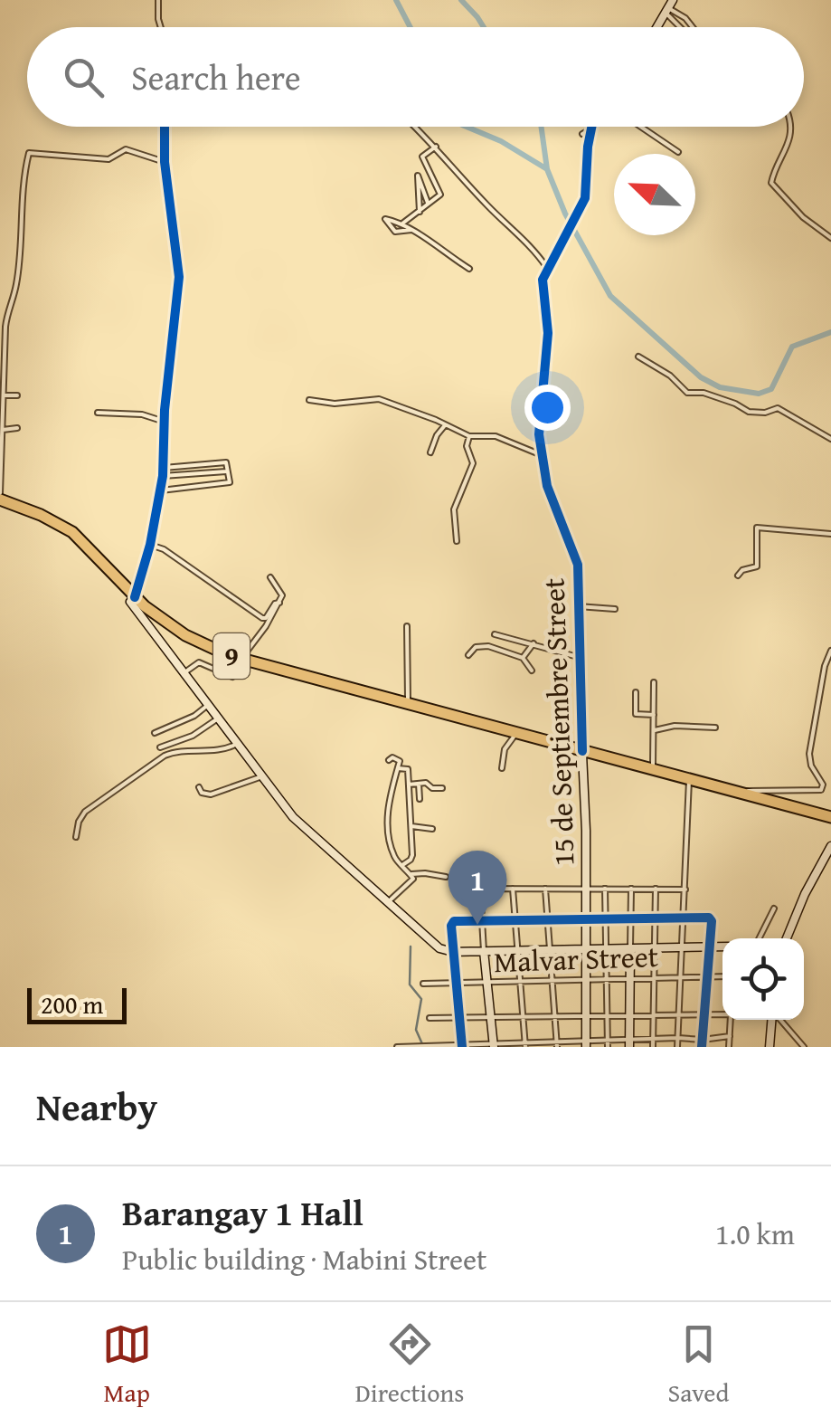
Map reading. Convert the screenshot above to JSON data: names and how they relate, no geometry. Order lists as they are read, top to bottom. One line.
{"streets":{"highway":["9"],"street":["15 de Septiembre Street","Malvar Street"]},"crossings":[["9","15 de Septiembre Street"],["15 de Septiembre Street","Malvar Street"]],"scale_bar":"200 m","north":"top left","page":{"search":"Search here","pins":"1","scale":"200 m","heading":"Nearby","list":[{"mark":"1","name":"Barangay 1 Hall","note":"Public building · Mabini Street","value":"1.0 km"}],"nav":["Map","Directions","Saved"]}}
